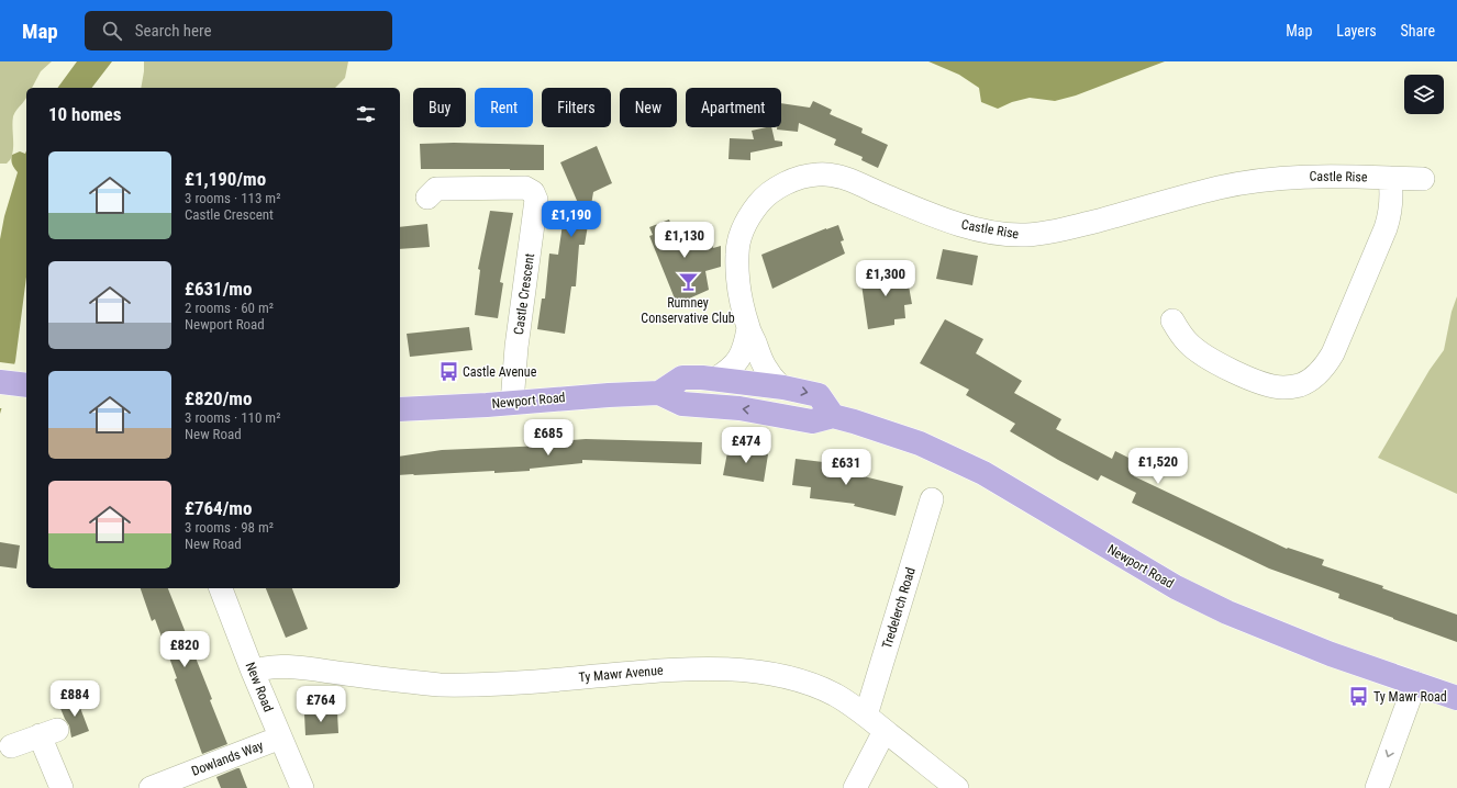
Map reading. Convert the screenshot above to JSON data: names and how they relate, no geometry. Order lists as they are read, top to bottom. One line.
{"streets":{"main road":["Newport Road"],"street":["Castle Rise","Castle Crescent","Tredelerch Road","Ty Mawr Avenue","New Road","Dowlands Way"]},"crossings":[["Castle Crescent","Newport Road"],["Tredelerch Road","Ty Mawr Avenue"],["Ty Mawr Avenue","New Road"],["New Road","Dowlands Way"]],"places":{"bar":["Rumney Conservative Club"],"bus stop":["Castle Avenue","Ty Mawr Road"]},"page":{"header":"Map","search":"Search here","nav":["Map","Layers","Share"],"chip":["Buy","Rent","Filters","New","Apartment"],"heading":"10 homes","list":[{"name":"£1,190/mo","note":"3 rooms · 113 m² · Castle Crescent"},{"name":"£631/mo","note":"2 rooms · 60 m² · Newport Road"},{"name":"£820/mo","note":"3 rooms · 110 m² · New Road"},{"name":"£764/mo","note":"3 rooms · 98 m² · New Road"}],"price":["£1,190","£1,130","£1,300","£685","£474","£1,520","£631","£820","£884","£764"]}}
